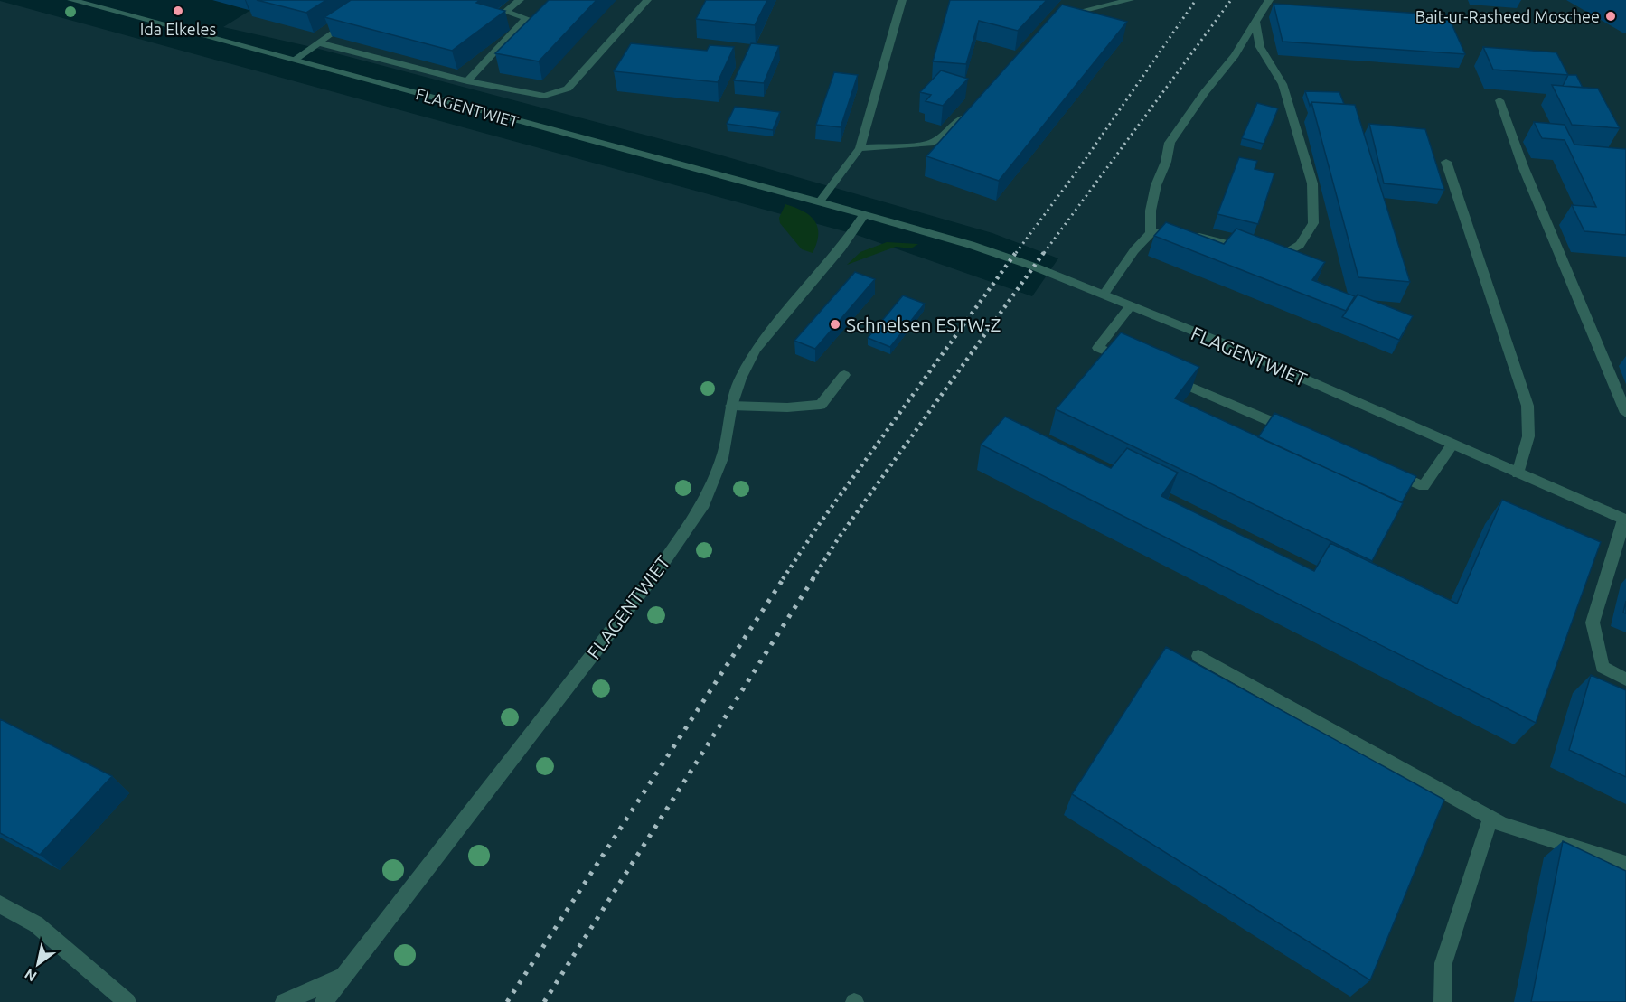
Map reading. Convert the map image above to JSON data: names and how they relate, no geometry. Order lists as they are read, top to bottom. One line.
{"streets":{"street":["FLAGENTWIET"]},"places":["Ida Elkeles","Bait-ur-Rasheed Moschee","Schnelsen ESTW-Z"],"north":"bottom left"}
